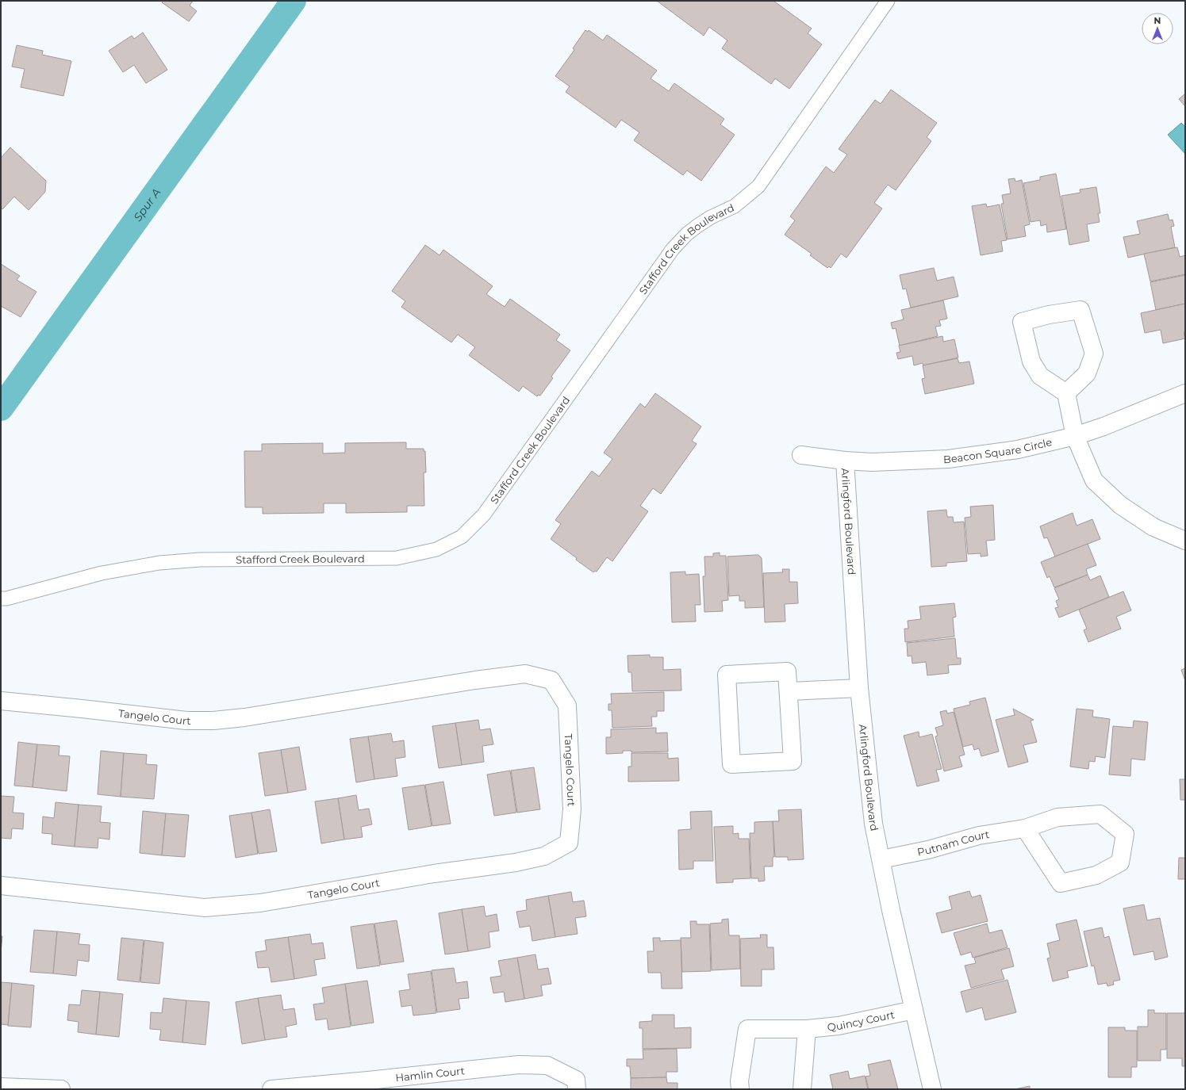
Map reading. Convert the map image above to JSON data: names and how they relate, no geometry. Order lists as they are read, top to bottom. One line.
{"streets":{"street":["Beacon Square Circle","Arlingford Boulevard","Tangelo Court","Putnam Court","Quincy Court","Hamlin Court"],"lane":["Stafford Creek Boulevard"]},"crossings":[["Beacon Square Circle","Arlingford Boulevard"],["Arlingford Boulevard","Putnam Court"],["Arlingford Boulevard","Quincy Court"]],"water":["Spur A"],"north":"top"}
